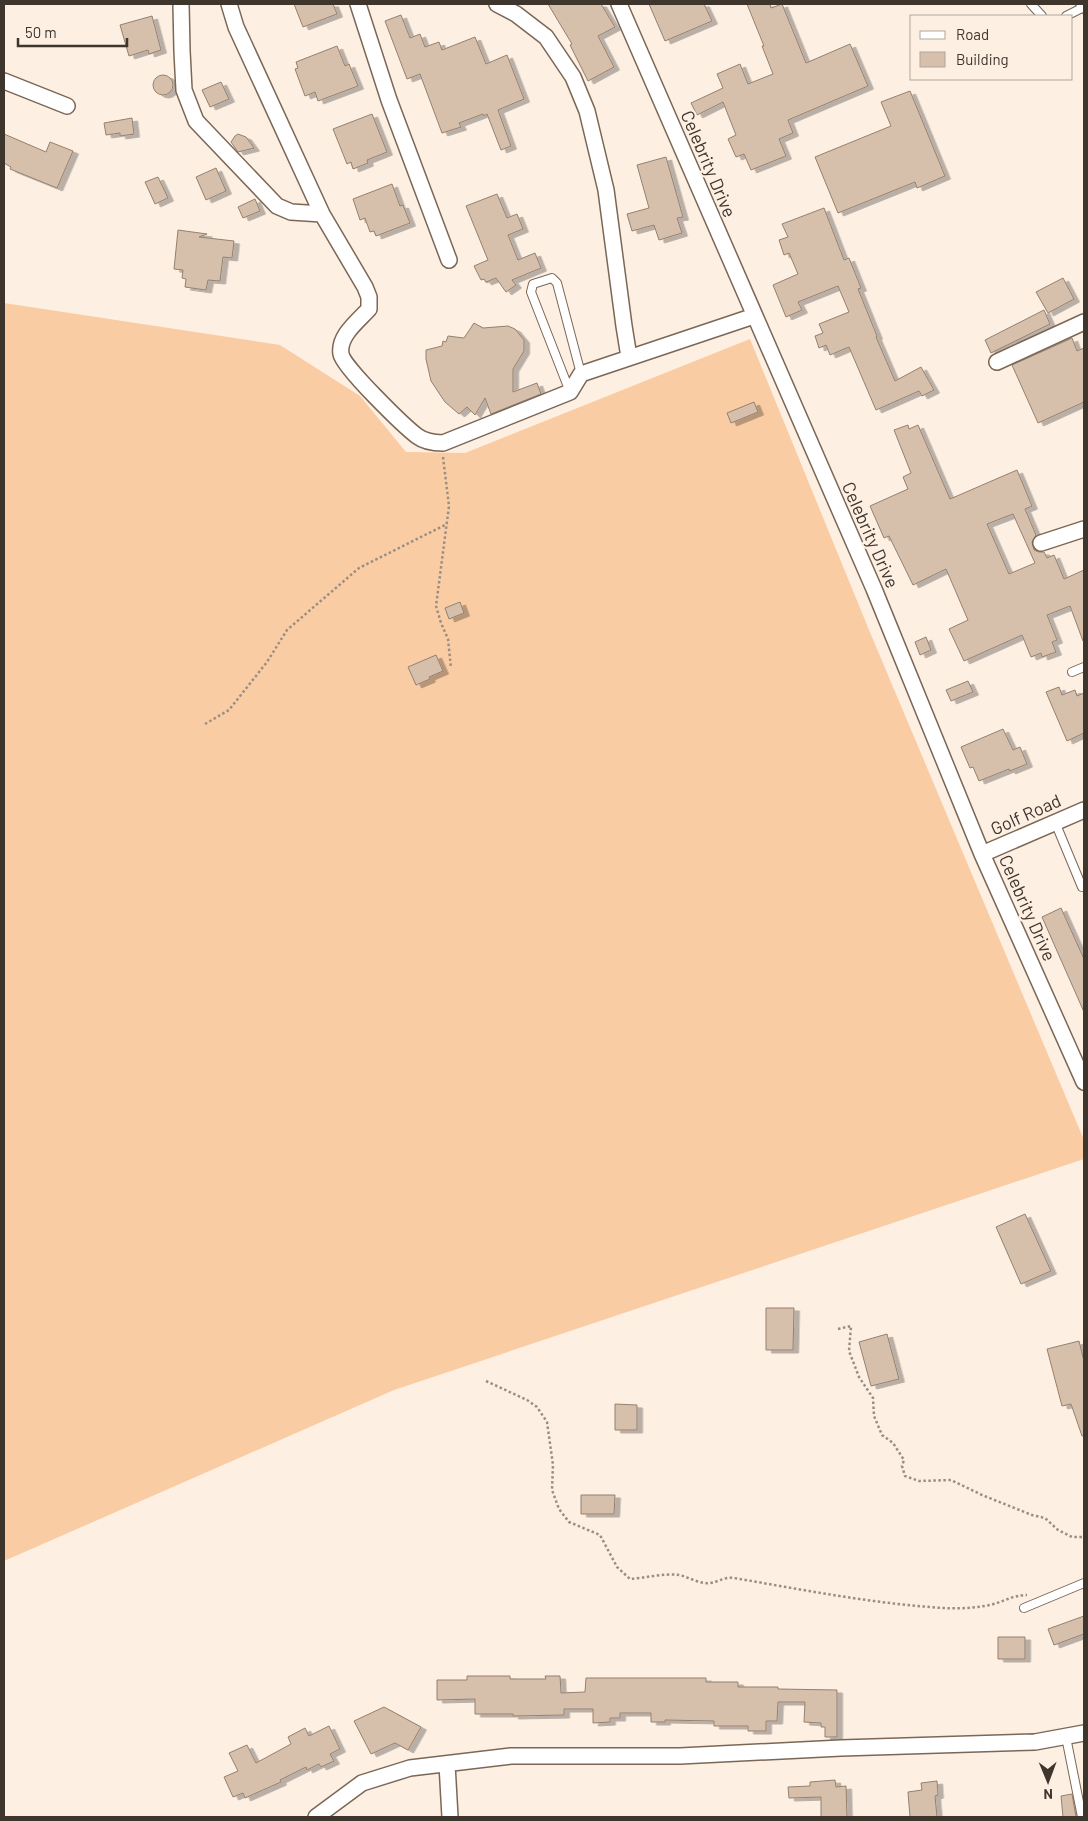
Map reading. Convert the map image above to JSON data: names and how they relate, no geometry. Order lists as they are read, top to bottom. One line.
{"streets":{"street":["Celebrity Drive","Golf Road"]},"crossings":[["Celebrity Drive","Golf Road"]],"legend":["Road","Building"],"scale_bar":"50 m","north":"bottom"}
